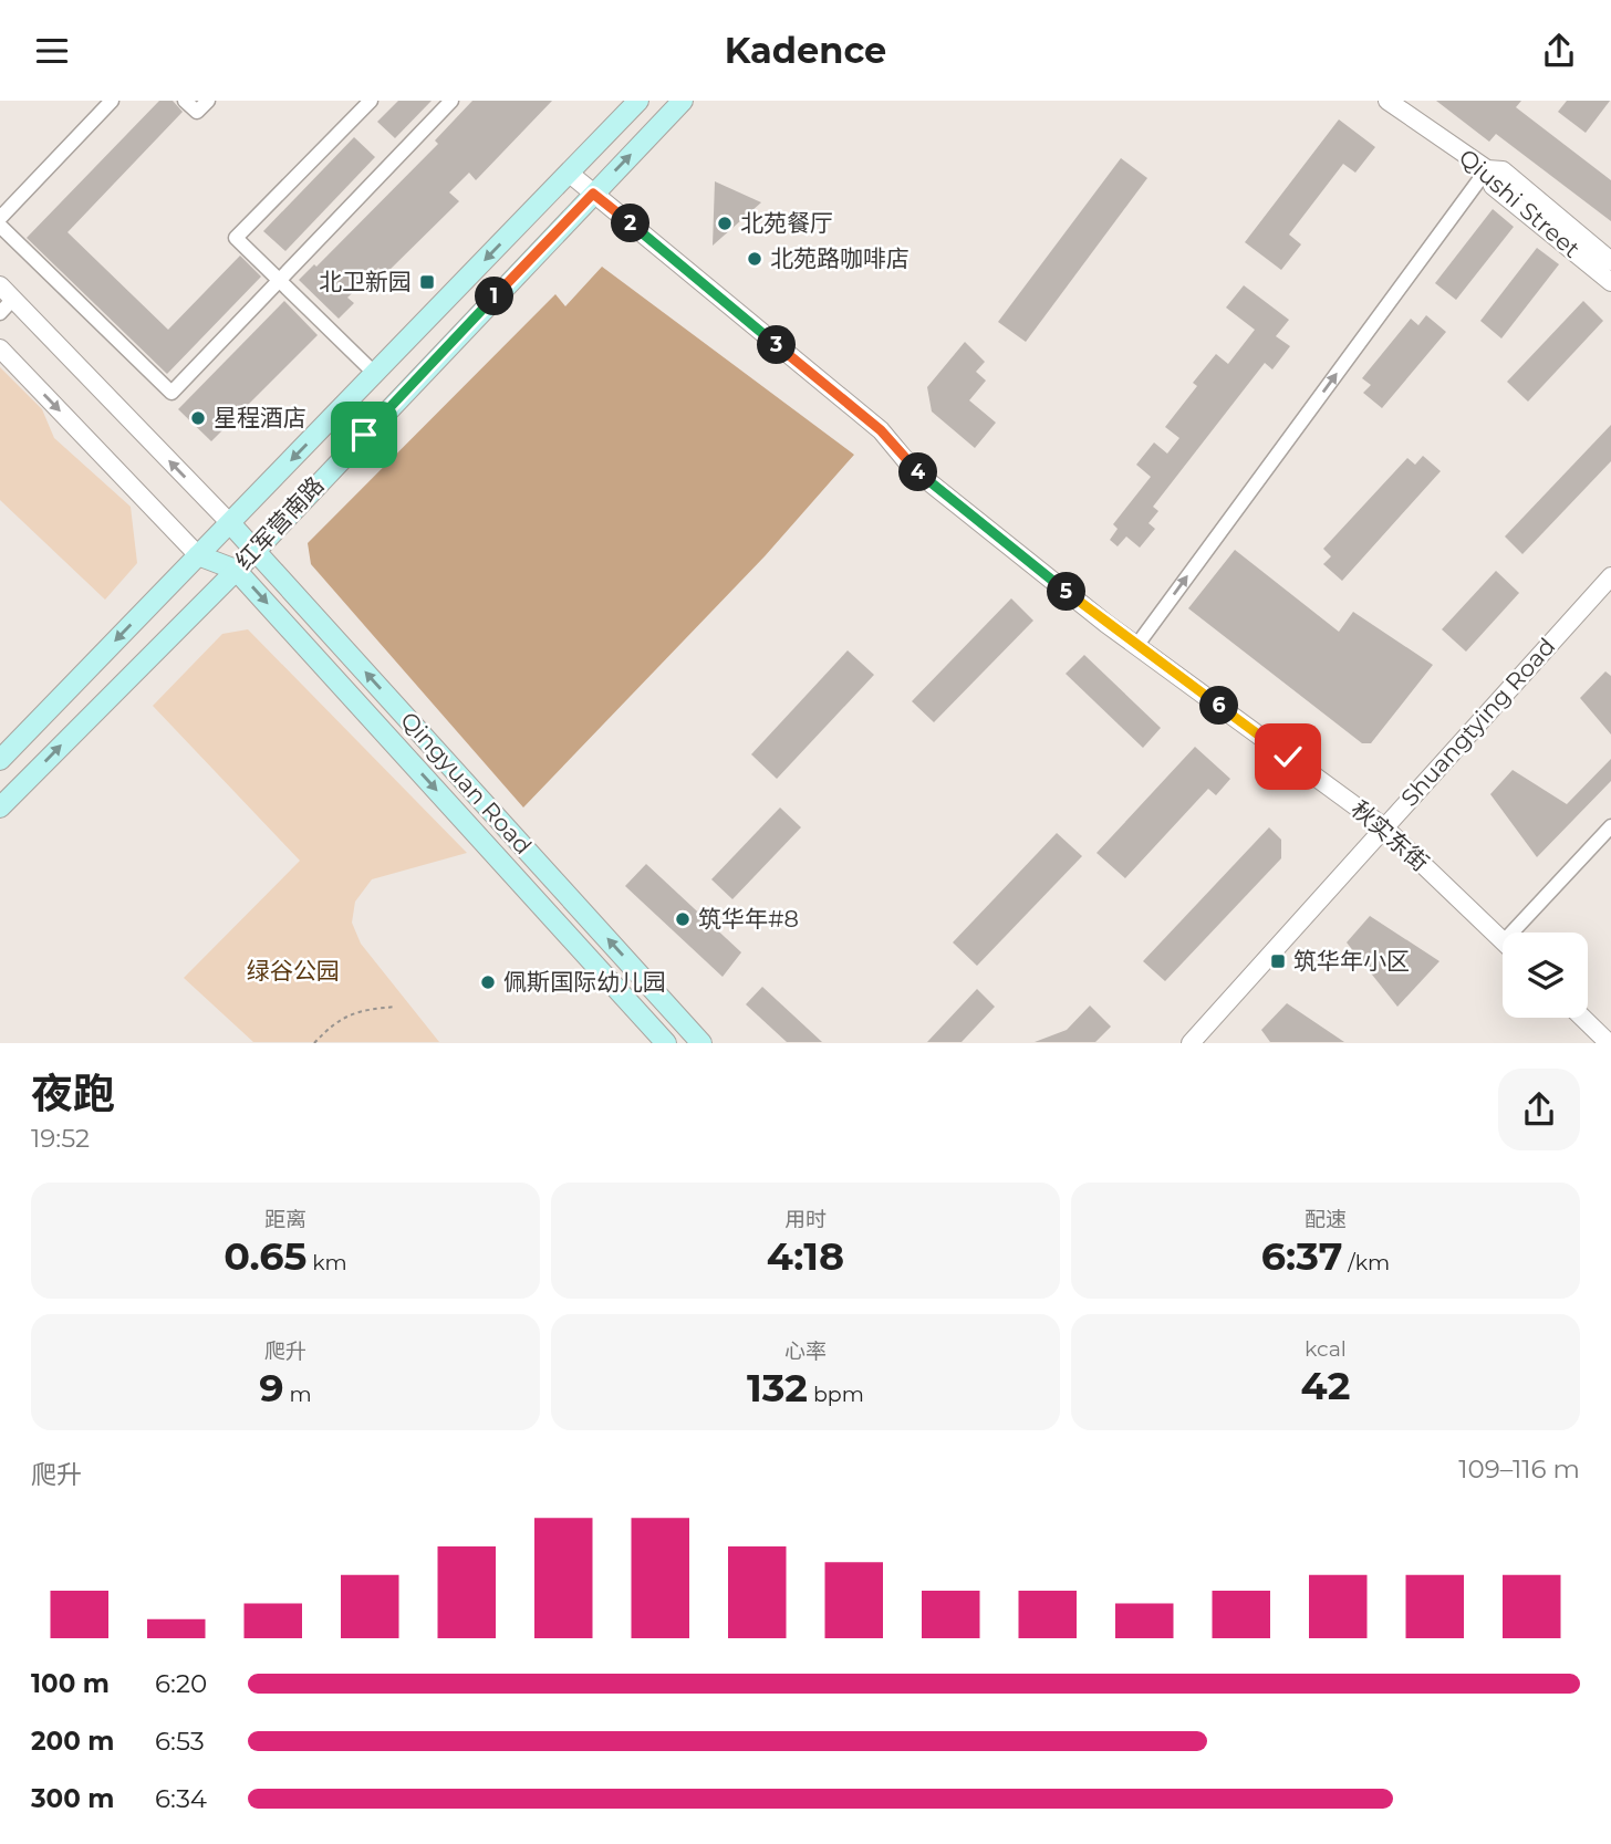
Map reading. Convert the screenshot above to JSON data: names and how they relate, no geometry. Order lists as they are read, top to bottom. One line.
{"streets":{"main road":["红军营南路","Qingyuan Road"],"street":["Qiushi Street","Shuangtying Road","秋实东街"]},"crossings":[["红军营南路","Qingyuan Road"],["红军营南路","秋实东街"],["Shuangtying Road","秋实东街"]],"parks":["绿谷公园"],"places":{"other":["北苑餐厅","北苑路咖啡店","星程酒店","筑华年#8","佩斯国际幼儿园"],"transit":["北卫新园","筑华年小区"]},"page":{"header":"Kadence","pins":["2","1","3","4","5","6"],"heading":["夜跑","19:52"],"stats":[["距离","0.65 km"],["用时","4:18"],["配速","6:37 /km"],["爬升","9 m"],["心率","132 bpm"],["kcal","42"]],"chart":["爬升","109–116 m"],"list":[{"name":"100 m","note":"6:20"},{"name":"200 m","note":"6:53"},{"name":"300 m","note":"6:34"}]}}
